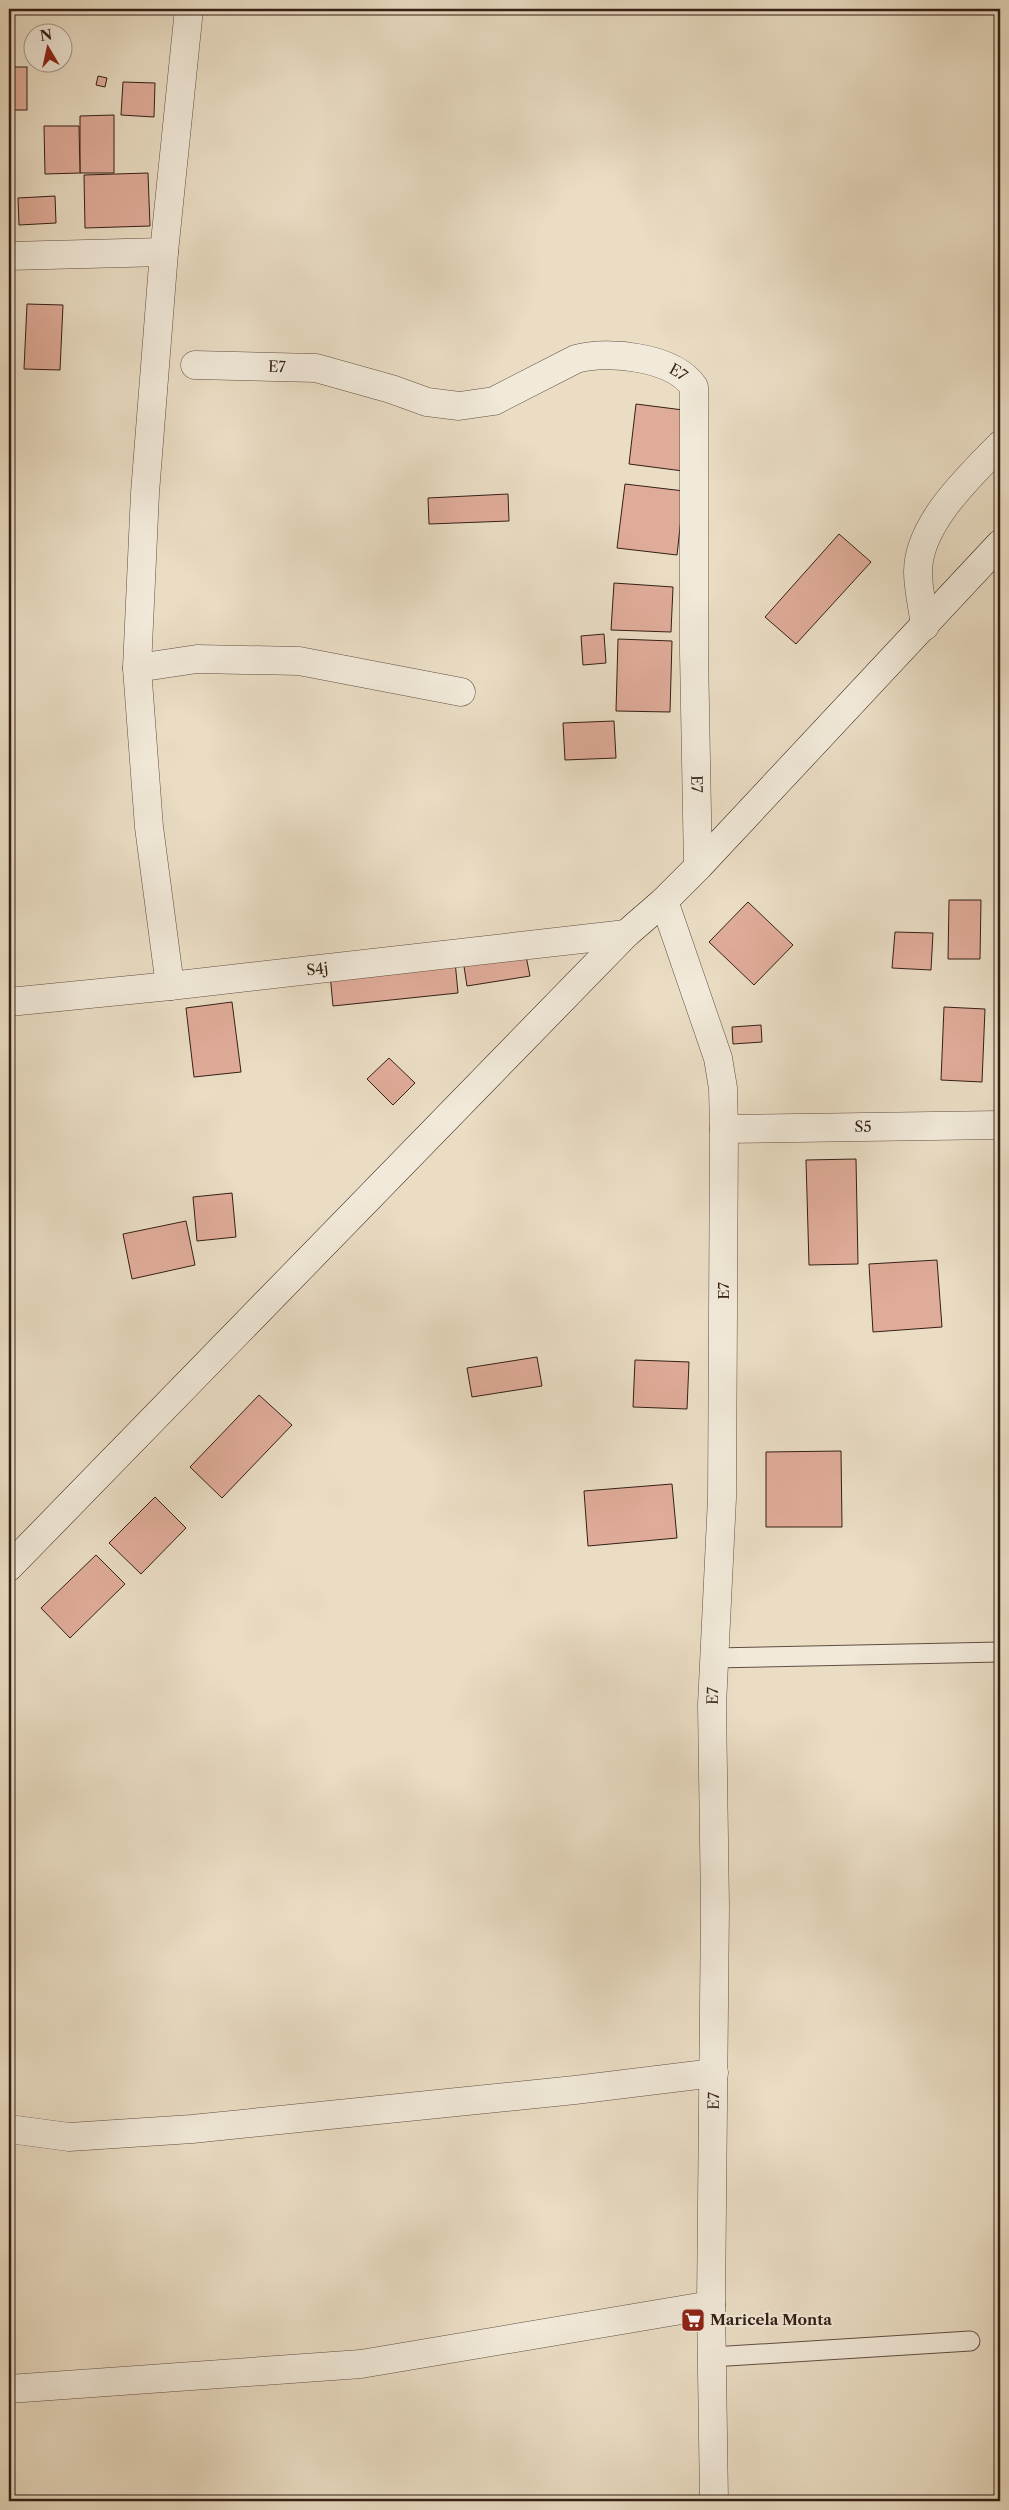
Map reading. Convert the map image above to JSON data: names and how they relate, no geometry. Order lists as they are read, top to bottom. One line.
{"streets":{"street":["E7","S4j","S5"]},"crossings":[["E7","S5"]],"places":{"supermarket":["Maricela Monta"]},"north":"top"}
